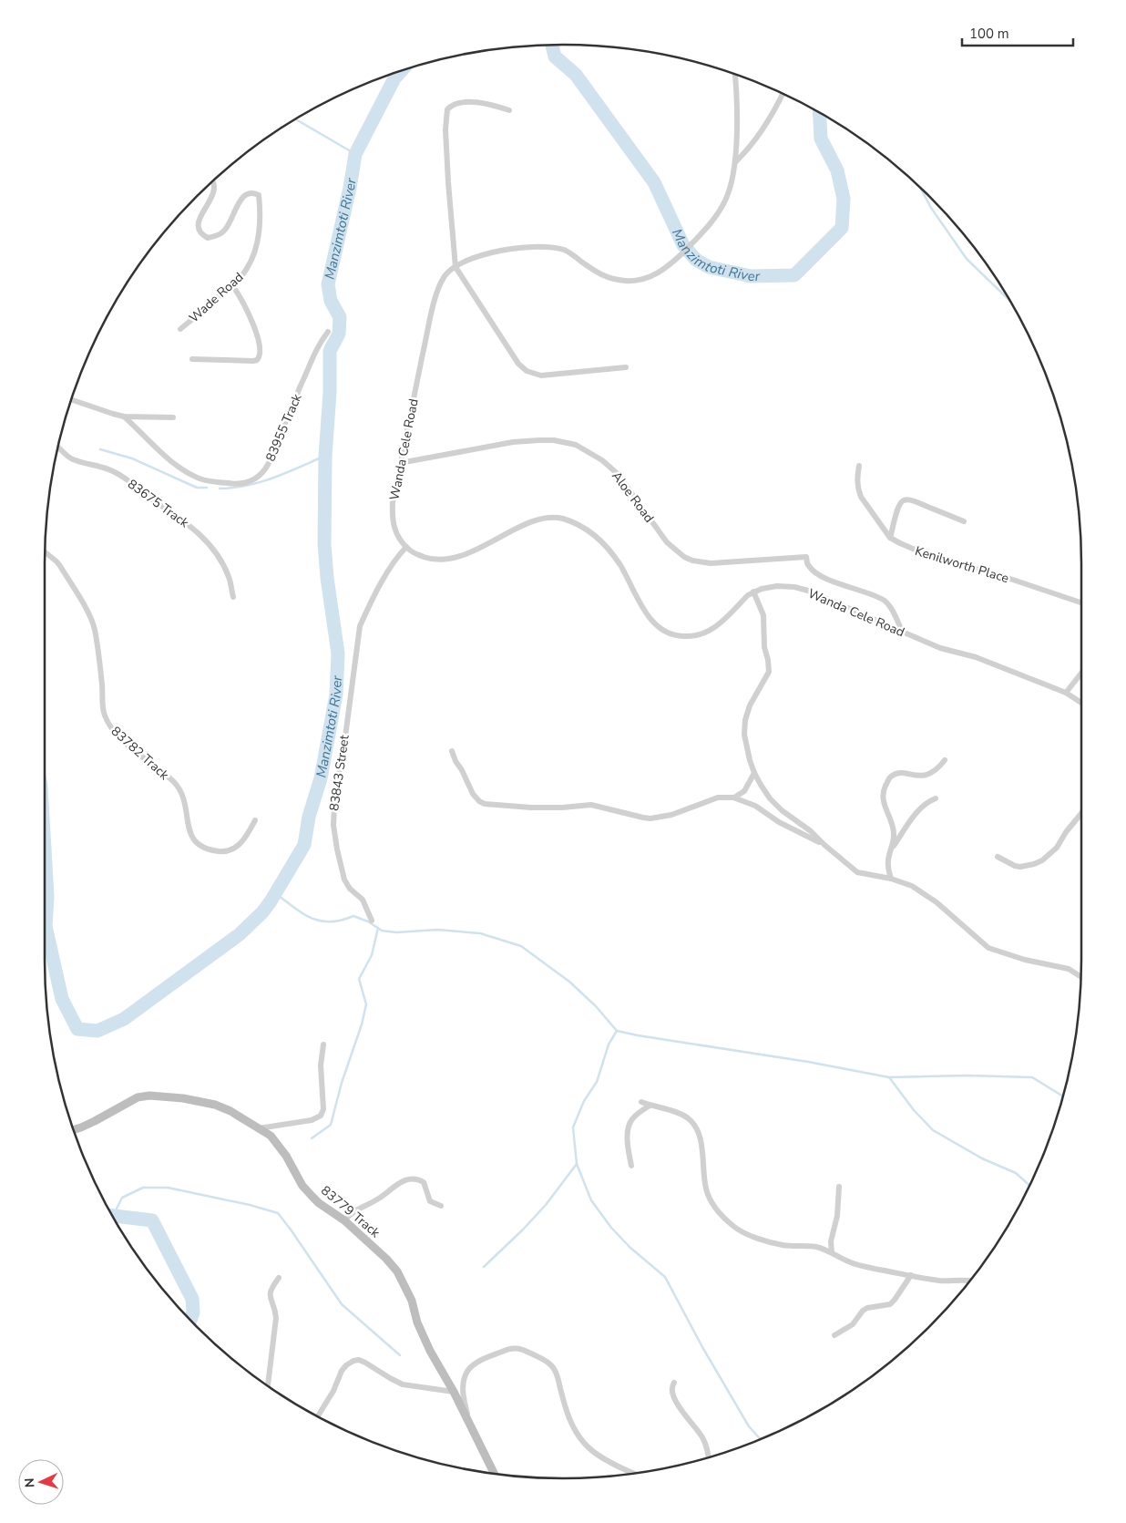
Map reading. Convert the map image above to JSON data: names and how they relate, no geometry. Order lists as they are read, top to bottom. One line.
{"streets":{"street":["Wade Road","83955 Track","Wanda Cele Road","Aloe Road","83675 Track","Kenilworth Place","83782 Track","83843 Street","83779 Track"]},"crossings":[["Wanda Cele Road","Aloe Road"],["Wanda Cele Road","83843 Street"]],"water":["Manzimtoti River"],"scale_bar":"100 m","north":"left"}
